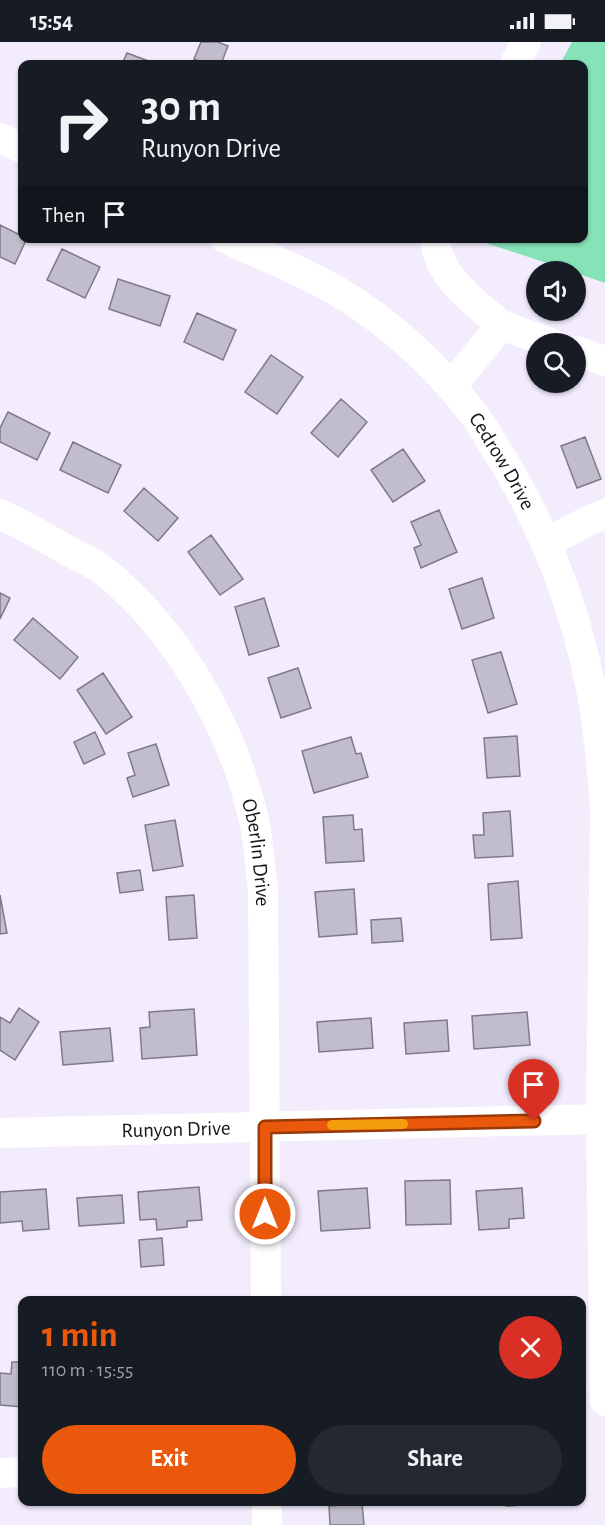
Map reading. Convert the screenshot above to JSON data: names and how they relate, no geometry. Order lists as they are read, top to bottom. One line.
{"streets":{"street":["Cedrow Drive","Oberlin Drive","Runyon Drive"]},"crossings":[["Oberlin Drive","Runyon Drive"]],"page":{"status":"15:54","turn":["30 m","Runyon Drive"],"then":"Then","heading":["1 min","110 m · 15:55"],"buttons":["Exit","Share"]}}
